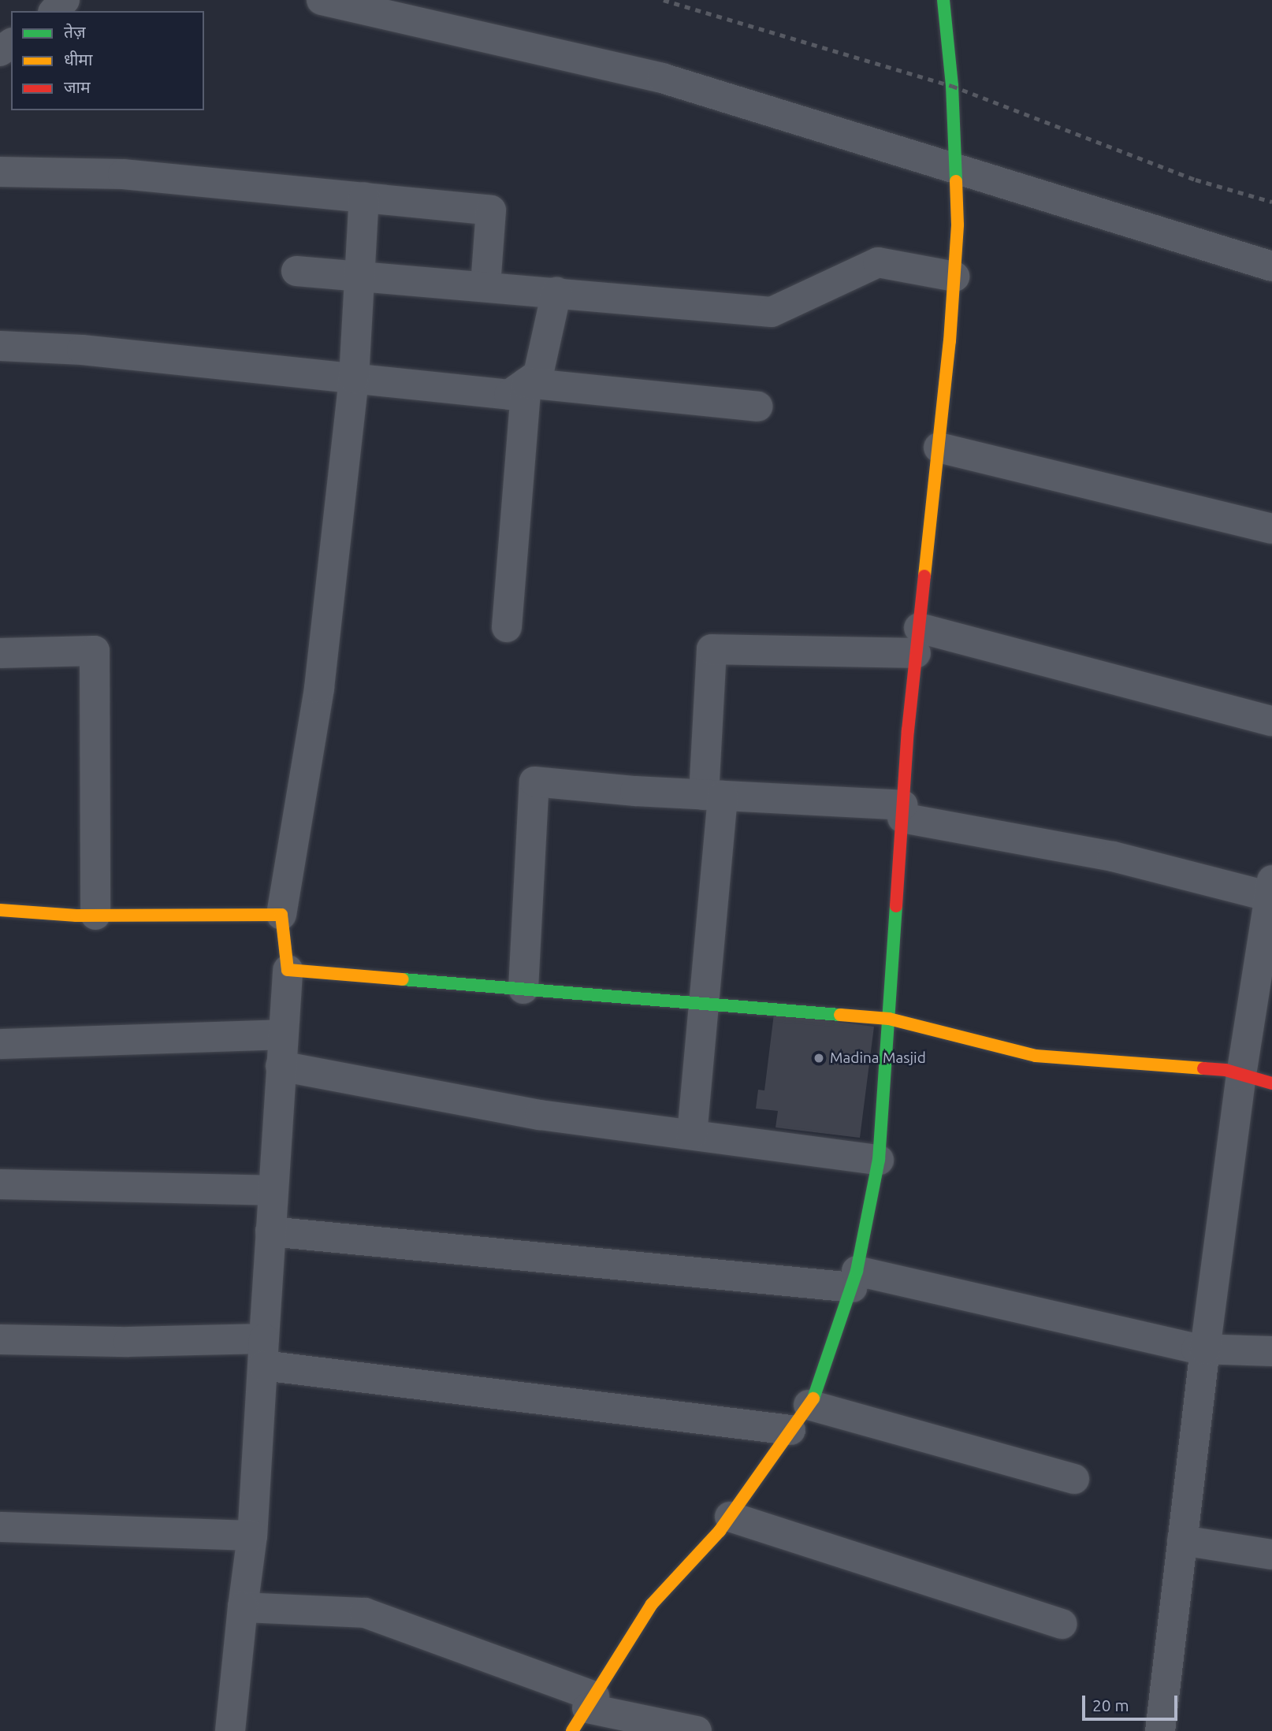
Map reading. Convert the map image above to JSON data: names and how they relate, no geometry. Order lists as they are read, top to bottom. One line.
{"places":["Madina Masjid"],"legend":["तेज़","धीमा","जाम"],"scale_bar":"20 m"}
